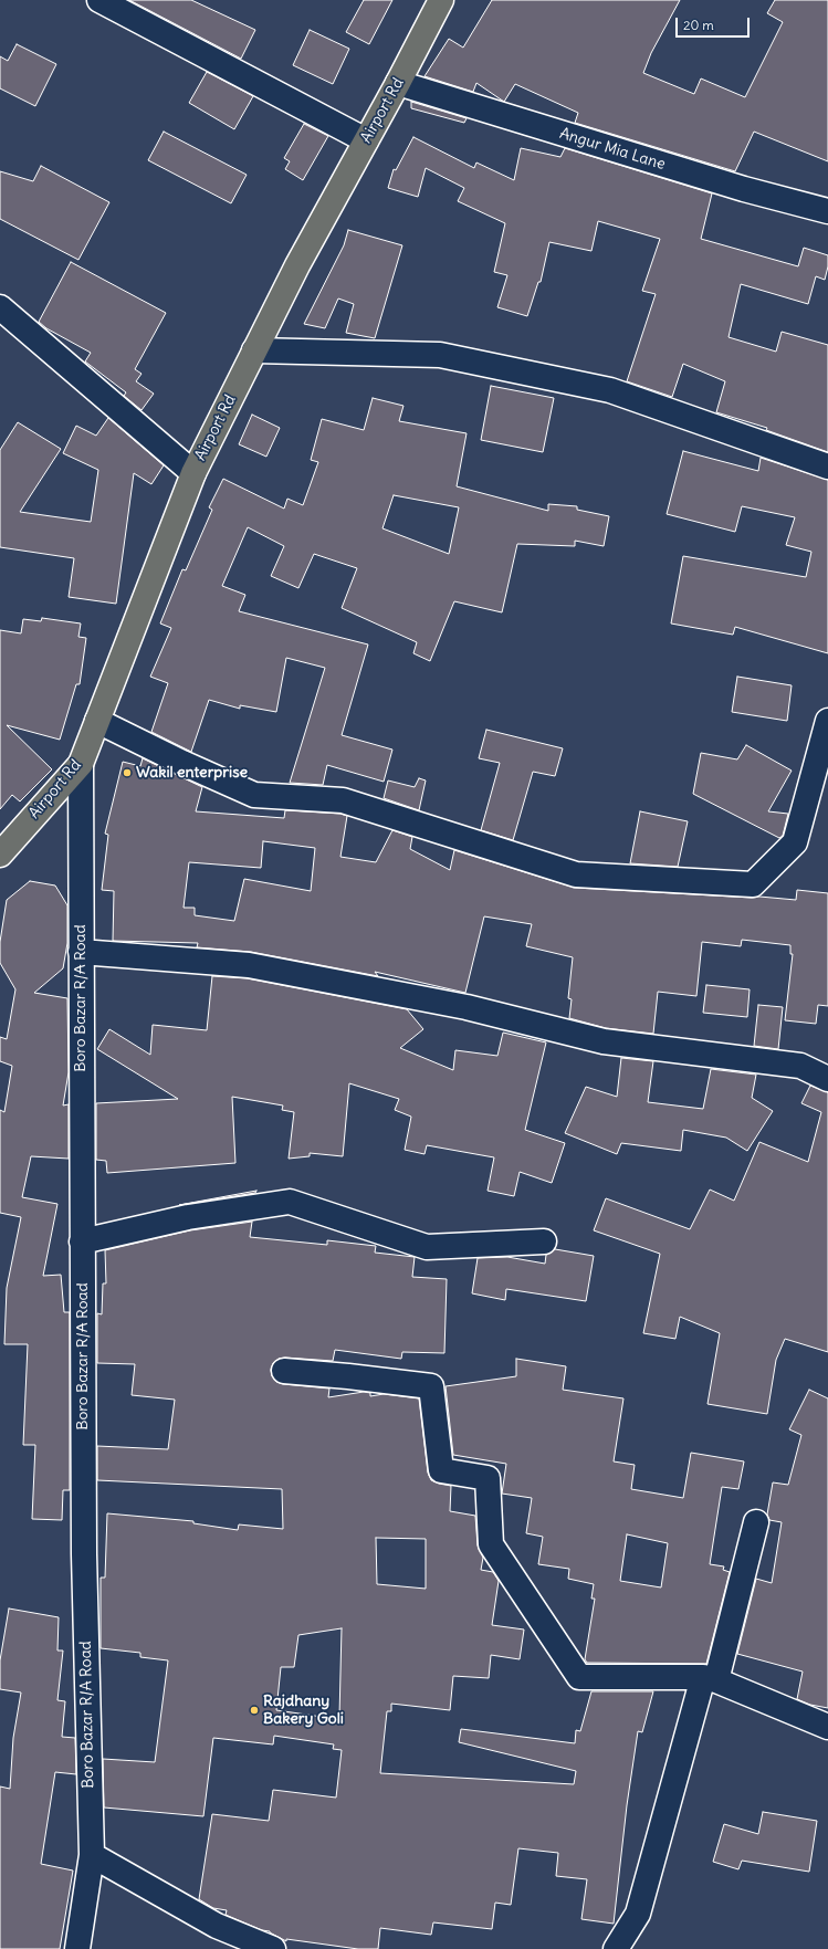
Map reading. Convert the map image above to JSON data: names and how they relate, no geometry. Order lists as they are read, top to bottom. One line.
{"streets":{"main road":["Airport Rd"],"street":["Angur Mia Lane","Boro Bazar R/A Road"]},"crossings":[["Airport Rd","Angur Mia Lane"],["Airport Rd","Boro Bazar R/A Road"]],"places":["Wakil enterprise","Rajdhany Bakery Goli"],"scale_bar":"20 m"}
